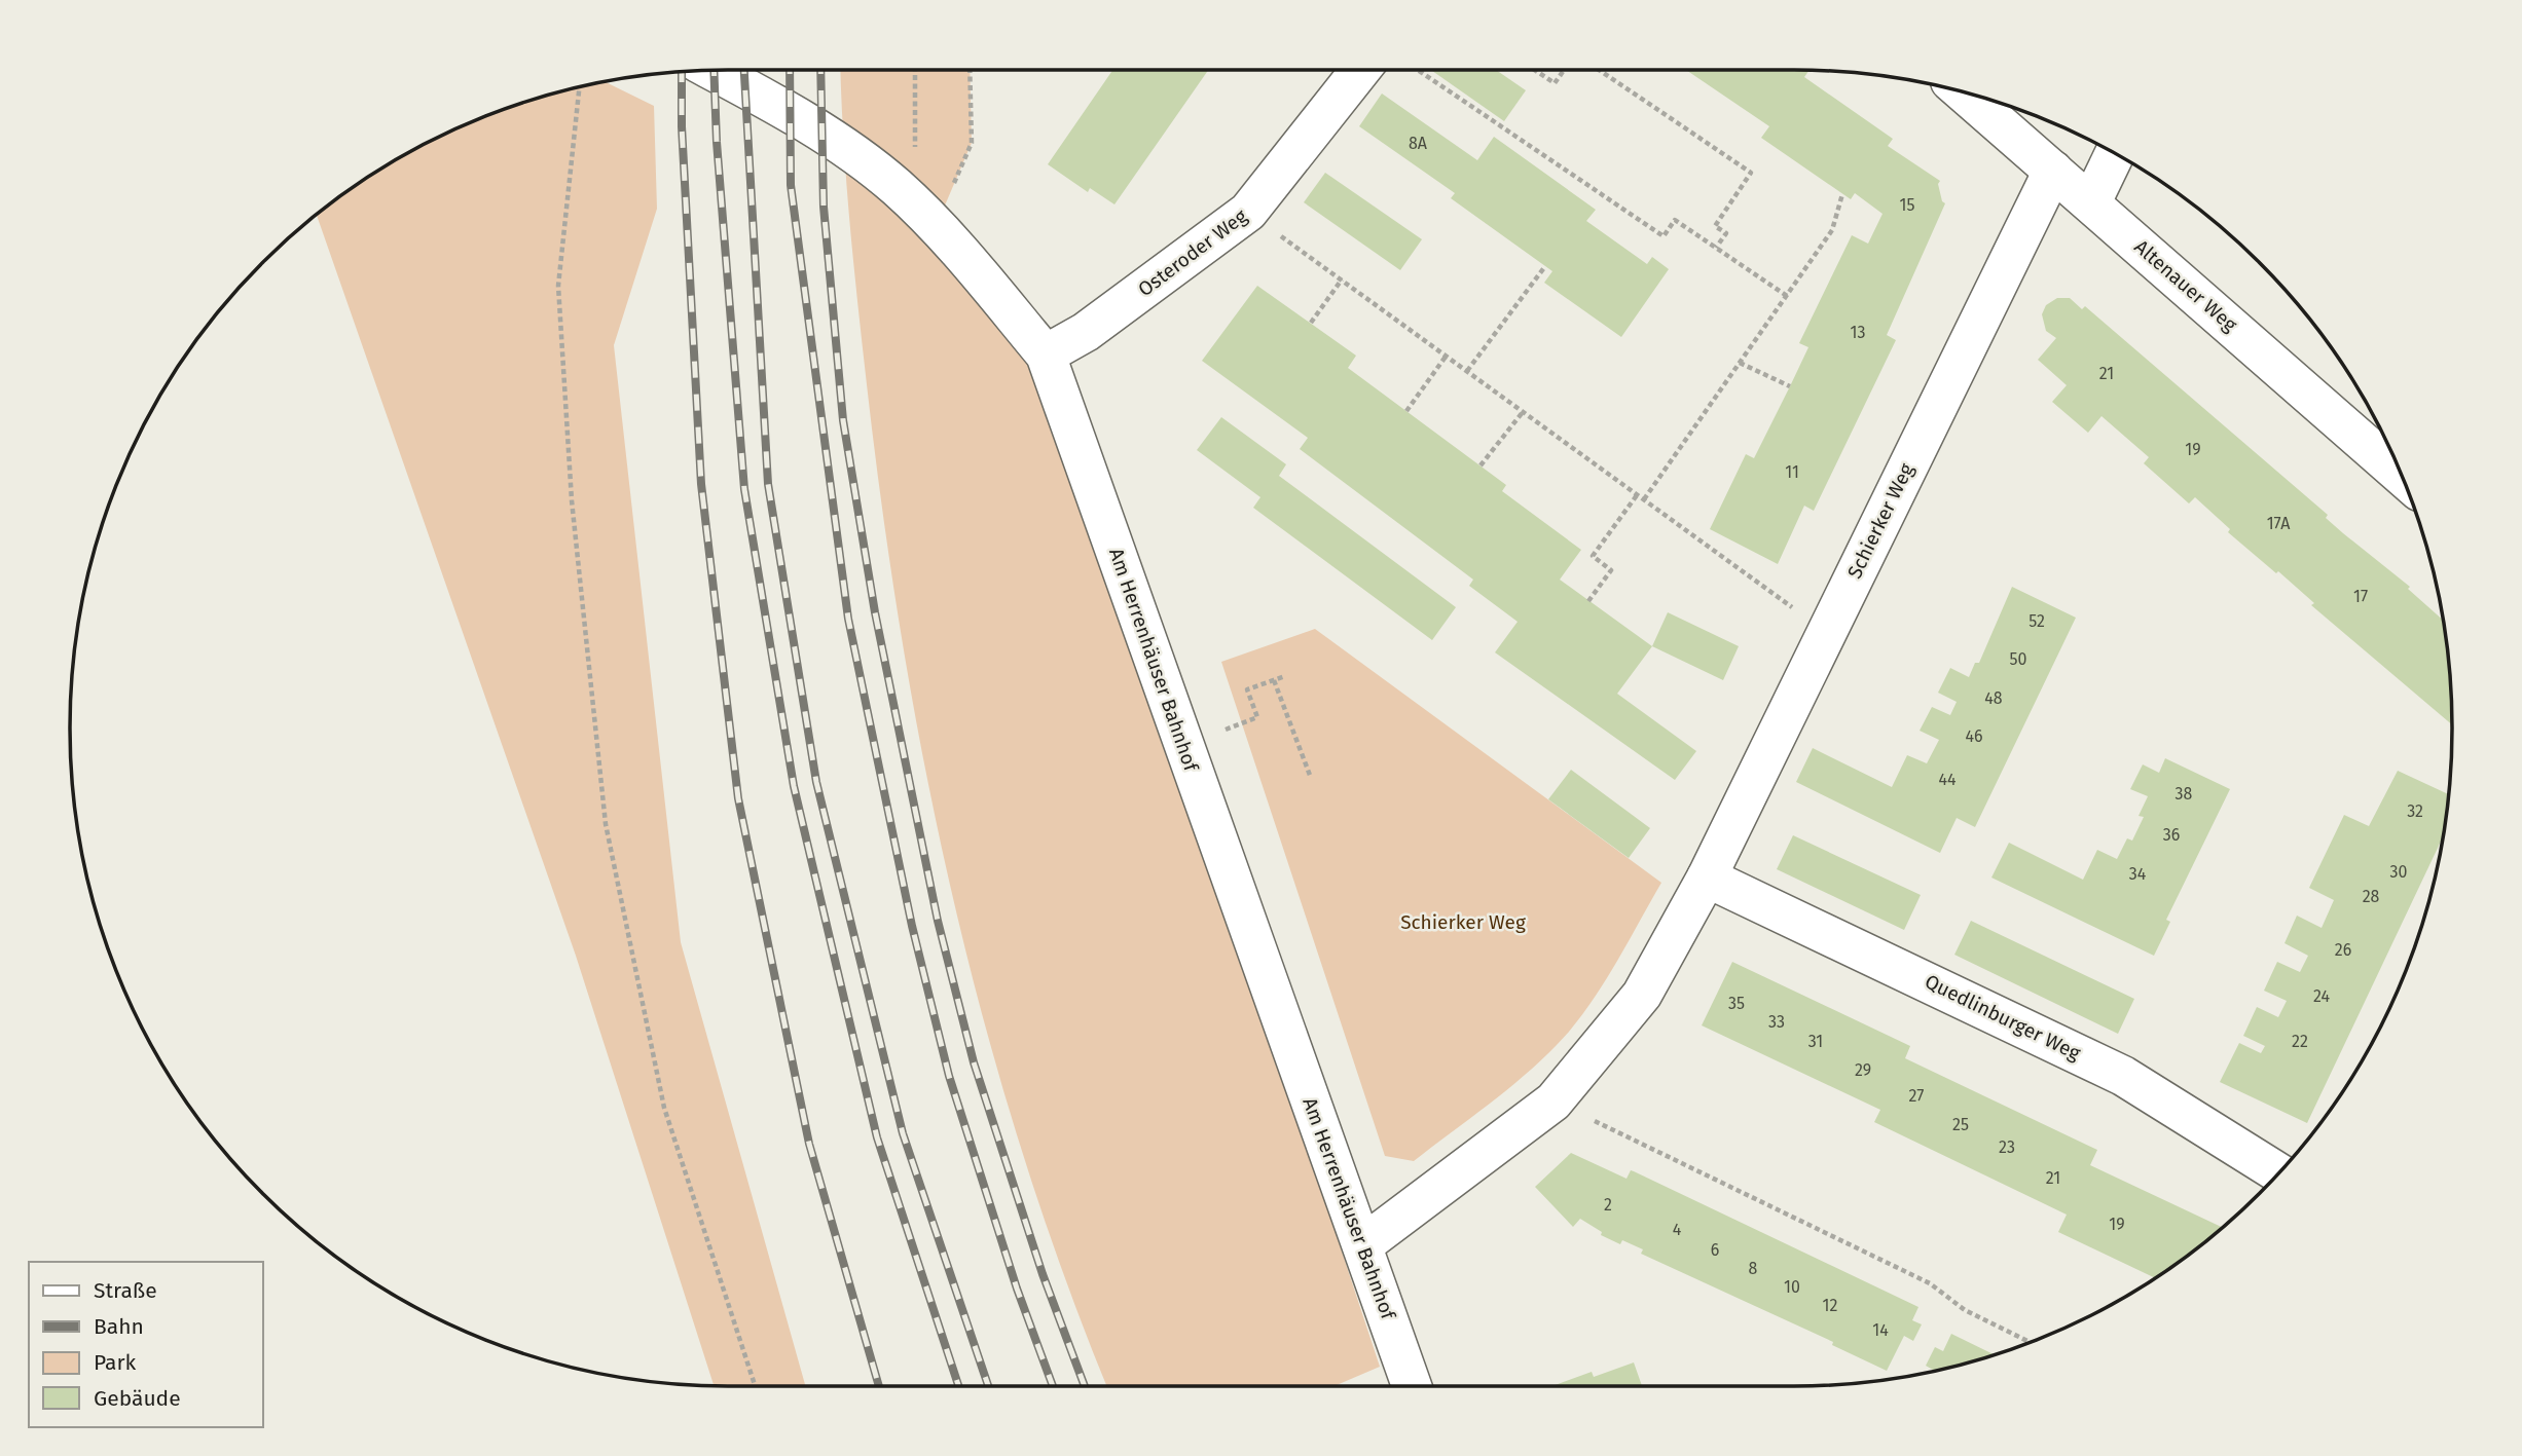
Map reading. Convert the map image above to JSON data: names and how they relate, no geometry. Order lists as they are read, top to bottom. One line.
{"streets":{"street":["Osteroder Weg","Altenauer Weg","Schierker Weg","Am Herrenhäuser Bahnhof","Quedlinburger Weg"]},"crossings":[["Osteroder Weg","Am Herrenhäuser Bahnhof"],["Altenauer Weg","Schierker Weg"],["Schierker Weg","Am Herrenhäuser Bahnhof"],["Schierker Weg","Quedlinburger Weg"]],"parks":["Schierker Weg"],"house_numbers":["8A","15","13","21","19","11","17A","17","52","50","48","46","44","38","32","36","30","34","28","26","24","35","33","31","22","29","27","25","23","21","2","19","4","6","8","10","12","14"],"legend":["Straße","Bahn","Park","Gebäude"]}
